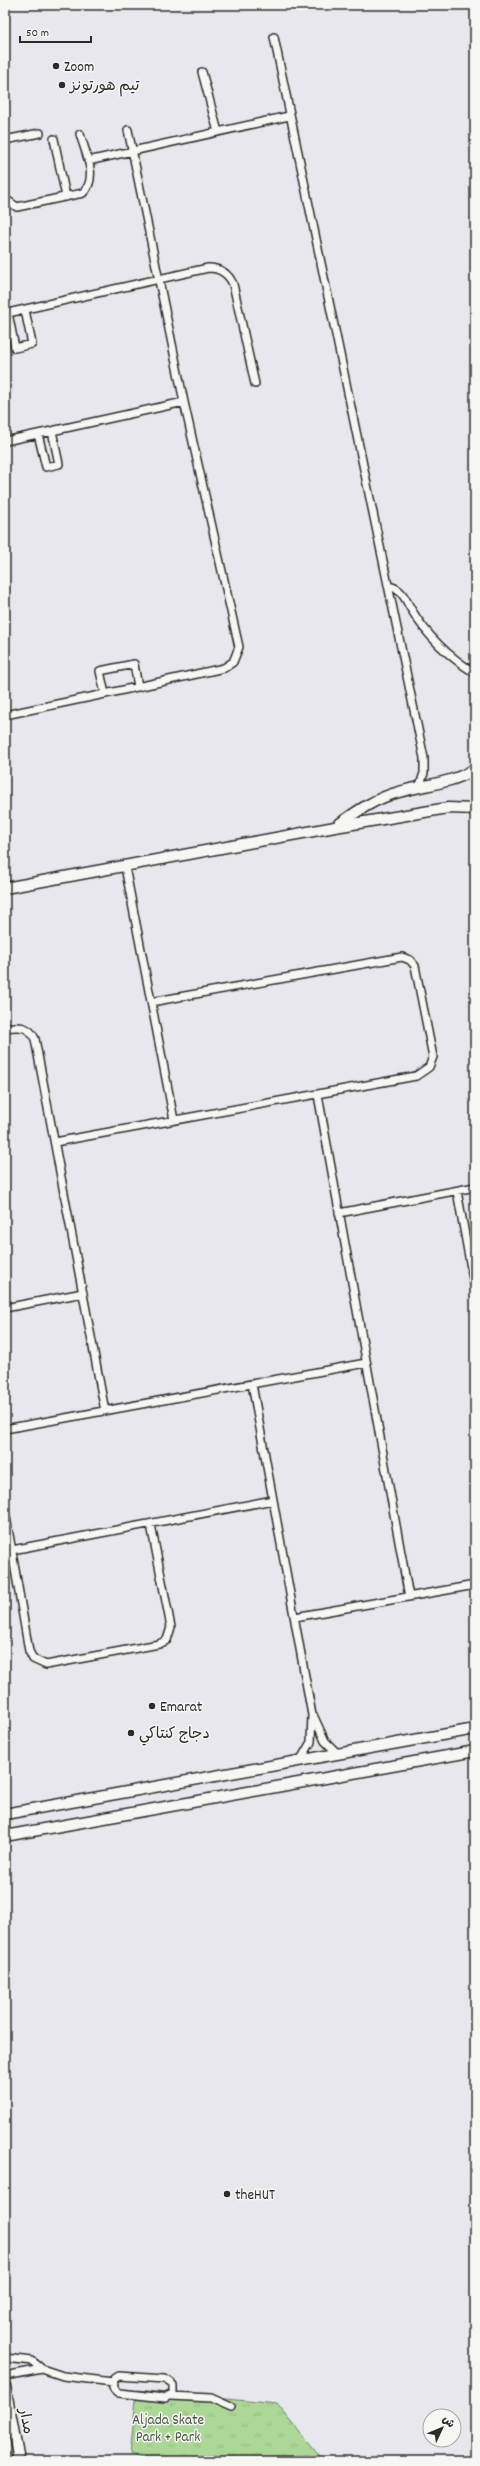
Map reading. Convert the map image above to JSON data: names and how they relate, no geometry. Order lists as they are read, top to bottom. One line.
{"streets":{"street":["مدار"]},"parks":["Aljada Skate Park + Park"],"places":["Zoom","تيم هورتونز","Emarat","دجاج كنتاكي","theHUT"],"scale_bar":"50 m","north":"top right"}
